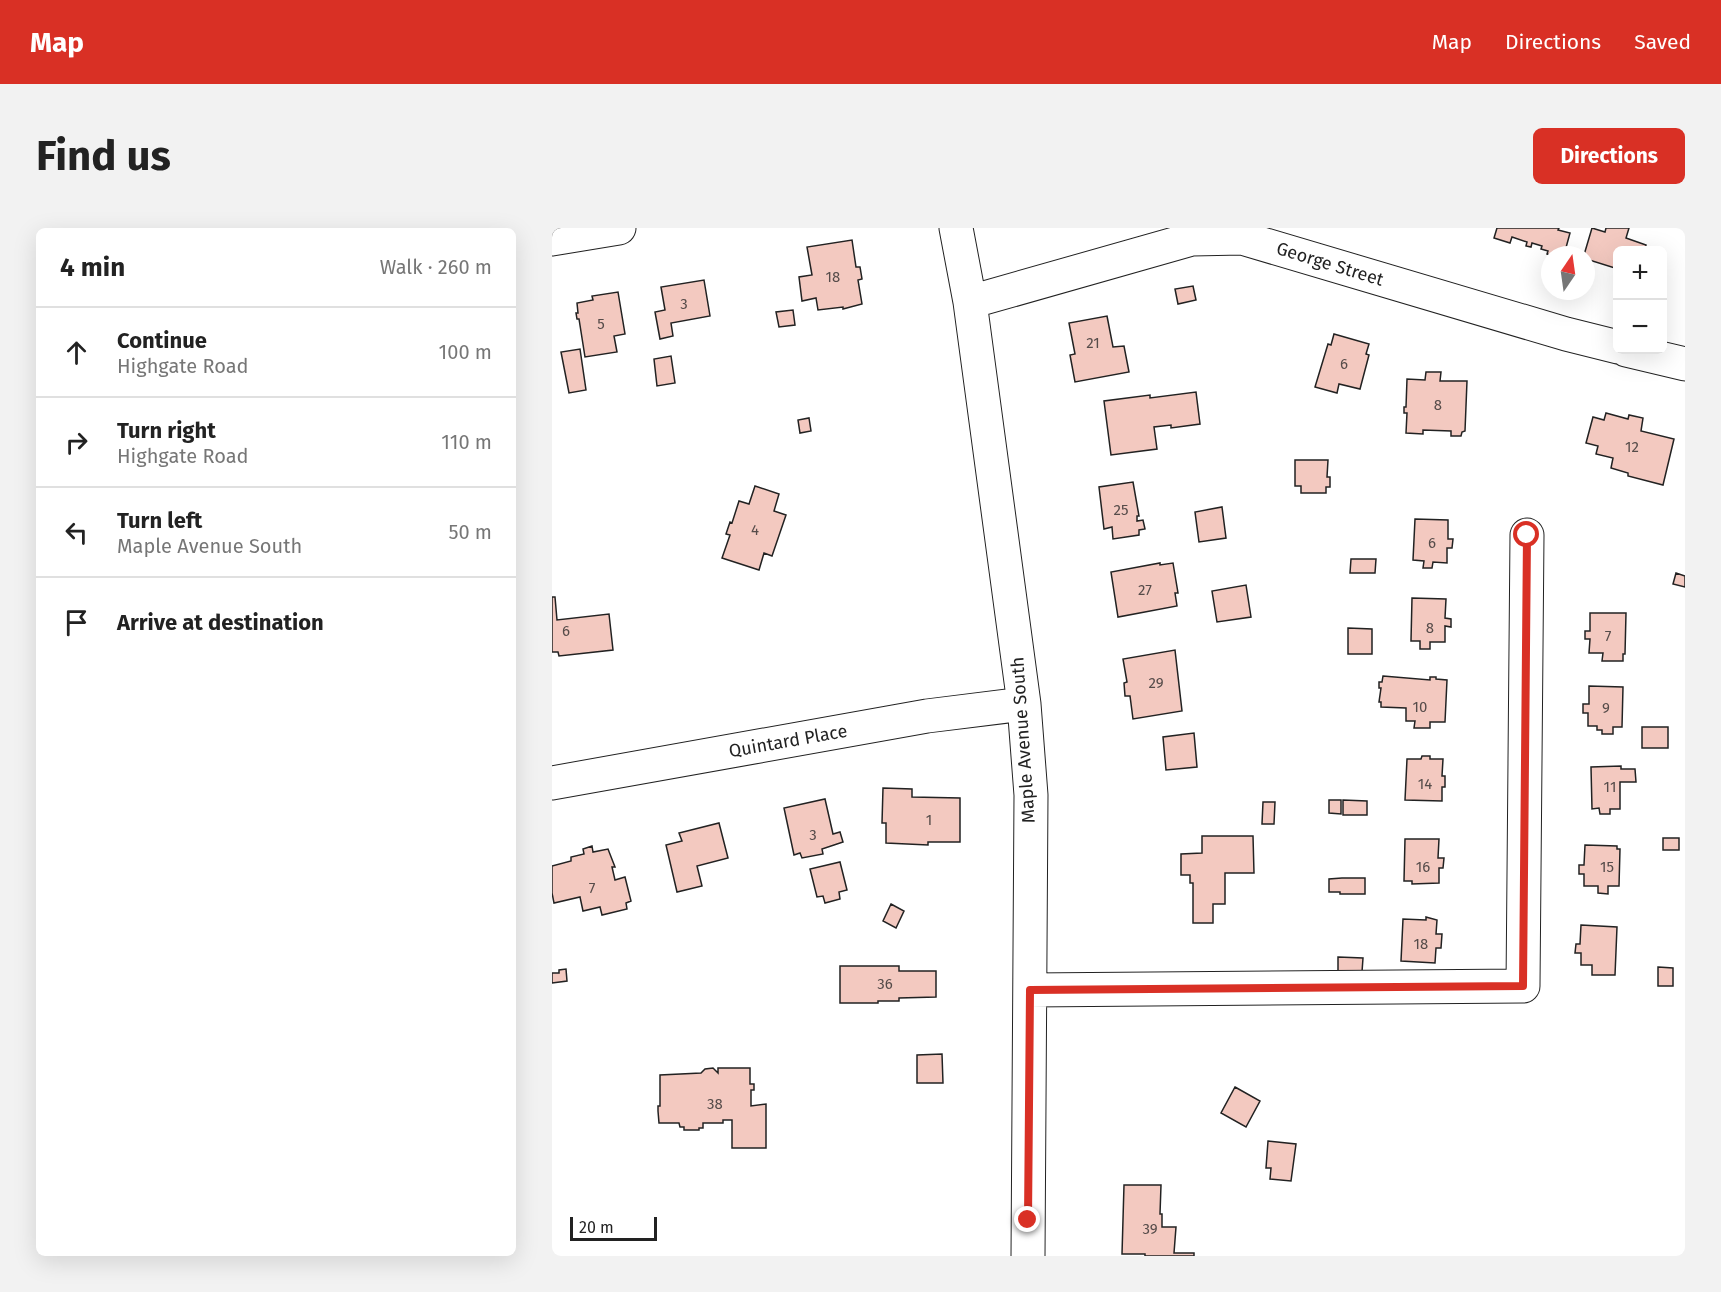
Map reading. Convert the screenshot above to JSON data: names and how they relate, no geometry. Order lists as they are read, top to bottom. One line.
{"streets":{"street":["George Street","Maple Avenue South","Quintard Place"]},"crossings":[["George Street","Maple Avenue South"],["Maple Avenue South","Quintard Place"]],"house_numbers":["18","3","5","21","6","8","12","25","4","6","27","8","6","7","29","10","9","14","11","1","3","16","15","7","18","36","38","39"],"scale_bar":"20 m","north":"top","page":{"header":"Map","nav":["Map","Directions","Saved"],"buttons":"Directions","title":"Find us","heading":["4 min","Walk · 260 m"],"map_buttons":["+","−"],"list":[["Continue","Highgate Road","100 m"],["Turn right","Highgate Road","110 m"],["Turn left","Maple Avenue South","50 m"],"Arrive at destination"],"scale":"20 m"}}
